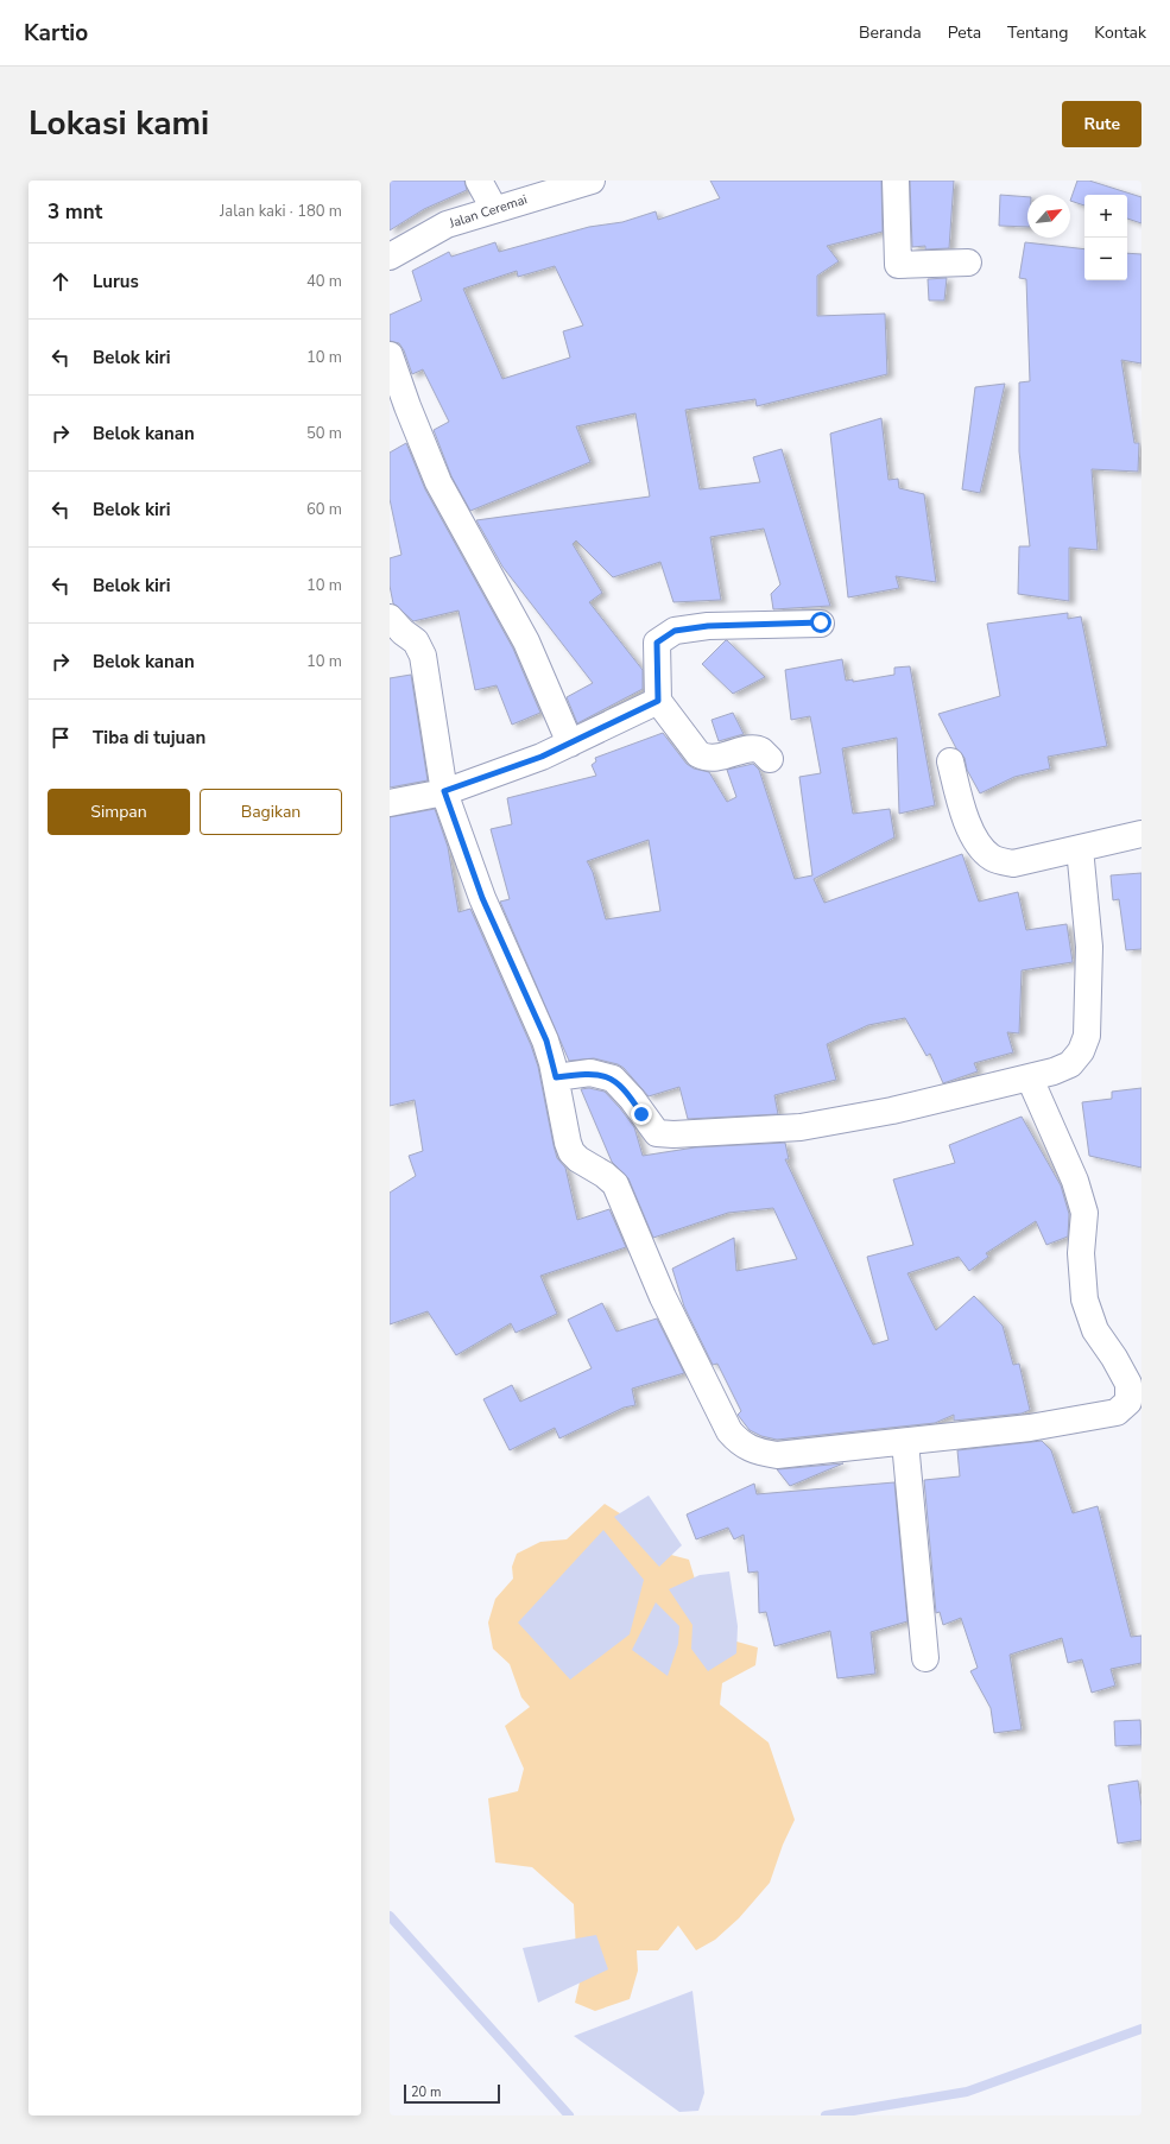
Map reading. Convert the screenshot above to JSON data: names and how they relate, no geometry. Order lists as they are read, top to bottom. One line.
{"streets":{"street":["Jalan Ceremai"]},"scale_bar":"20 m","north":"top right","page":{"header":"Kartio","nav":["Beranda","Peta","Tentang","Kontak"],"title":"Lokasi kami","buttons":["Rute",["Simpan","Bagikan"]],"heading":["3 mnt","Jalan kaki · 180 m"],"map_buttons":["+","−"],"list":[["Lurus","40 m"],["Belok kiri","10 m"],["Belok kanan","50 m"],["Belok kiri","60 m"],["Belok kiri","10 m"],["Belok kanan","10 m"],"Tiba di tujuan"],"scale":"20 m"}}
